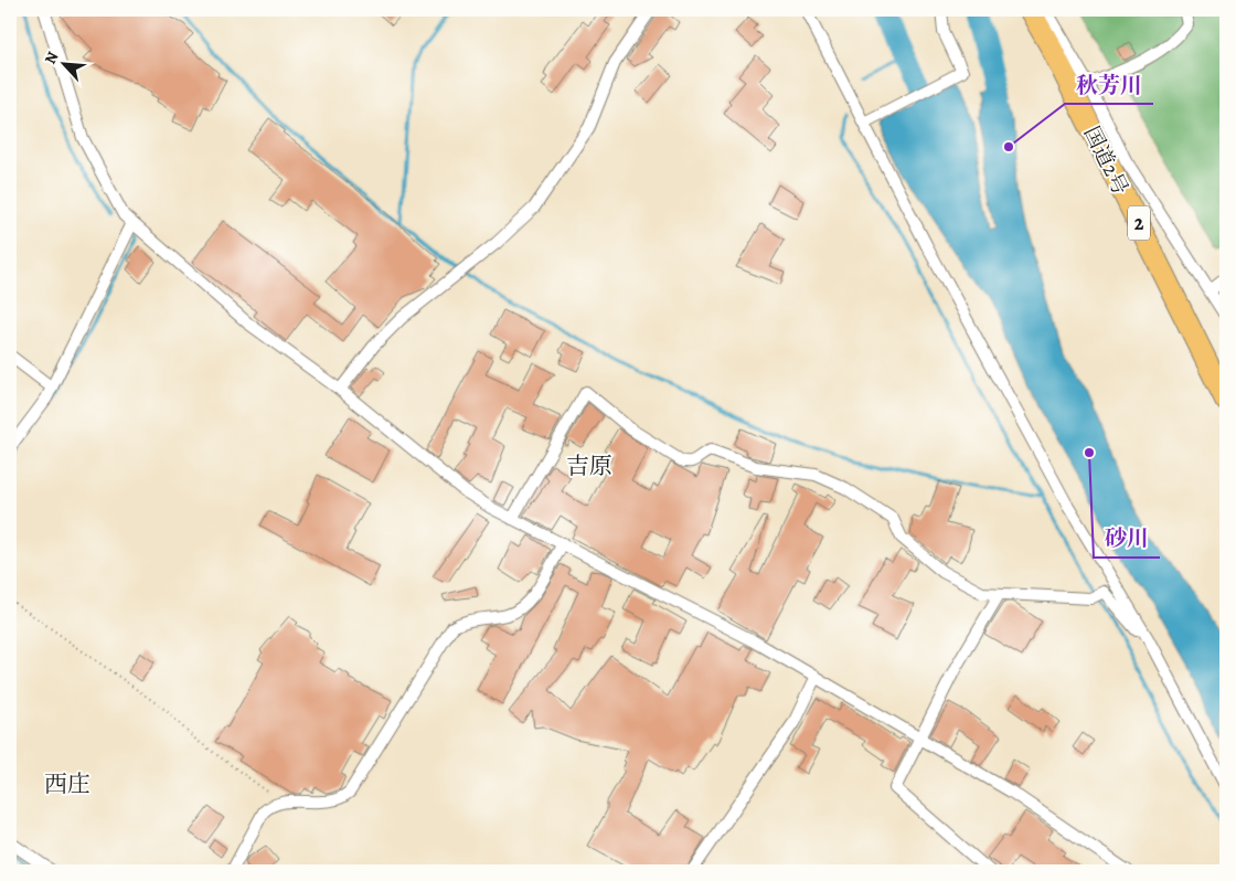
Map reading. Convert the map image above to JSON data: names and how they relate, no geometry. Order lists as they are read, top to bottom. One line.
{"streets":{"highway":["国道2号","2"]},"districts":["吉原","西庄"],"places":["秋芳川","砂川"],"north":"top left"}
